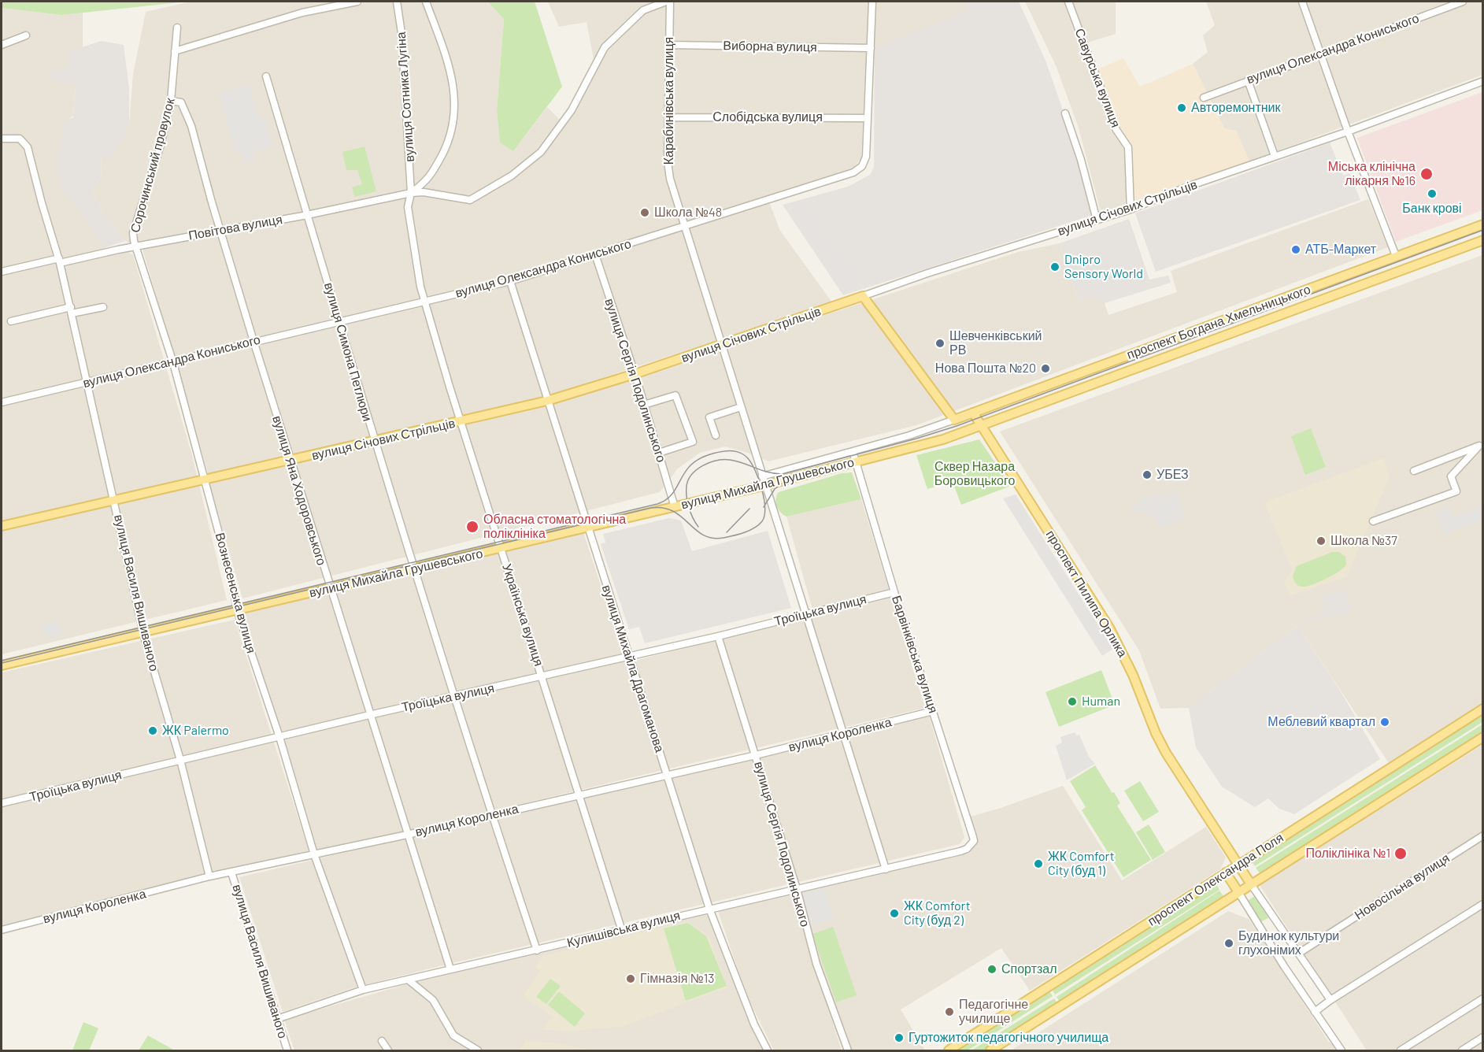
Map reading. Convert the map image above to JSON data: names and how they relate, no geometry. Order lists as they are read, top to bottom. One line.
{"streets":{"main road":["вулиця Січових Стрільців","проспект Богдана Хмельницького","вулиця Михайла Грушевського","проспект Пилипа Орлика","проспект Олександра Поля"],"street":["Виборна вулиця","вулиця Олександра Кониського","Савурська вулиця","вулиця Сотника Лугіна","Карабинівська вулиця","Слобідська вулиця","Сорочинський провулок","Повітова вулиця","вулиця Симона Петлюри","вулиця Сергія Подолинського","вулиця Яна Ходоровського","вулиця Василя Вишиваного","Вознесенська вулиця","Троїцька вулиця","Українська вулиця","Барвінківська вулиця","вулиця Михайла Драгоманова","вулиця Короленка","Новосільна вулиця","Кулишівська вулиця"]},"crossings":[["Виборна вулиця","вулиця Олександра Кониського"],["Виборна вулиця","Карабинівська вулиця"],["вулиця Олександра Кониського","вулиця Сотника Лугіна"],["вулиця Олександра Кониського","Карабинівська вулиця"],["вулиця Олександра Кониського","Слобідська вулиця"],["вулиця Олександра Кониського","вулиця Симона Петлюри"],["вулиця Олександра Кониського","вулиця Сергія Подолинського"],["вулиця Олександра Кониського","вулиця Яна Ходоровського"],["вулиця Олександра Кониського","вулиця Василя Вишиваного"],["вулиця Олександра Кониського","Вознесенська вулиця"],["вулиця Олександра Кониського","Українська вулиця"],["вулиця Олександра Кониського","вулиця Михайла Драгоманова"],["Савурська вулиця","вулиця Січових Стрільців"],["вулиця Сотника Лугіна","Повітова вулиця"],["вулиця Сотника Лугіна","Українська вулиця"],["Карабинівська вулиця","Слобідська вулиця"],["Карабинівська вулиця","вулиця Січових Стрільців"],["Карабинівська вулиця","вулиця Михайла Грушевського"],["Карабинівська вулиця","Троїцька вулиця"],["Карабинівська вулиця","вулиця Короленка"],["Карабинівська вулиця","Кулишівська вулиця"],["Сорочинський провулок","Повітова вулиця"],["Сорочинський провулок","вулиця Яна Ходоровського"],["Сорочинський провулок","Вознесенська вулиця"],["вулиця Січових Стрільців","вулиця Симона Петлюри"],["вулиця Січових Стрільців","вулиця Сергія Подолинського"],["вулиця Січових Стрільців","вулиця Яна Ходоровського"],["вулиця Січових Стрільців","вулиця Василя Вишиваного"],["вулиця Січових Стрільців","Вознесенська вулиця"],["вулиця Січових Стрільців","Українська вулиця"],["вулиця Січових Стрільців","вулиця Михайла Драгоманова"],["Повітова вулиця","вулиця Симона Петлюри"],["Повітова вулиця","вулиця Яна Ходоровського"],["Повітова вулиця","вулиця Василя Вишиваного"],["Повітова вулиця","Вознесенська вулиця"],["проспект Богдана Хмельницького","вулиця Михайла Грушевського"],["проспект Богдана Хмельницького","проспект Пилипа Орлика"],["вулиця Симона Петлюри","вулиця Михайла Грушевського"],["вулиця Симона Петлюри","Троїцька вулиця"],["вулиця Симона Петлюри","вулиця Короленка"],["вулиця Симона Петлюри","Кулишівська вулиця"],["вулиця Сергія Подолинського","вулиця Михайла Грушевського"],["вулиця Сергія Подолинського","Троїцька вулиця"],["вулиця Сергія Подолинського","вулиця Короленка"],["вулиця Сергія Подолинського","Кулишівська вулиця"],["вулиця Михайла Грушевського","вулиця Яна Ходоровського"],["вулиця Михайла Грушевського","вулиця Василя Вишиваного"],["вулиця Михайла Грушевського","Вознесенська вулиця"],["вулиця Михайла Грушевського","проспект Пилипа Орлика"],["вулиця Михайла Грушевського","Українська вулиця"],["вулиця Михайла Грушевського","Барвінківська вулиця"],["вулиця Михайла Грушевського","вулиця Михайла Драгоманова"],["вулиця Яна Ходоровського","Троїцька вулиця"],["вулиця Яна Ходоровського","вулиця Короленка"],["вулиця Яна Ходоровського","Кулишівська вулиця"],["вулиця Василя Вишиваного","Троїцька вулиця"],["вулиця Василя Вишиваного","вулиця Короленка"],["вулиця Василя Вишиваного","Кулишівська вулиця"],["Вознесенська вулиця","Троїцька вулиця"],["Вознесенська вулиця","вулиця Короленка"],["Вознесенська вулиця","Кулишівська вулиця"],["проспект Пилипа Орлика","проспект Олександра Поля"],["Троїцька вулиця","Українська вулиця"],["Троїцька вулиця","Барвінківська вулиця"],["Троїцька вулиця","вулиця Михайла Драгоманова"],["Українська вулиця","вулиця Короленка"],["Українська вулиця","Кулишівська вулиця"],["Барвінківська вулиця","вулиця Короленка"],["Барвінківська вулиця","Кулишівська вулиця"],["вулиця Михайла Драгоманова","вулиця Короленка"],["вулиця Михайла Драгоманова","Кулишівська вулиця"]],"parks":["Сквер Назара Боровицького"],"places":["Авторемонтник","Міська клінічна лікарня №16","Банк крові","Школа №48","АТБ-Маркет","Dnipro Sensory World","Шевченківський РВ","Нова Пошта №20","УБЕЗ","Обласна стоматологічна поліклініка","Школа №37","Human","Меблевий квартал","ЖК Palermo","Поліклініка №1","ЖК Comfort City (буд 1)","ЖК Comfort City (буд 2)","Будинок культури глухонімих","Спортзал","Гімназія №13","Педагогічне училище","Гуртожиток педагогічного училища"]}
